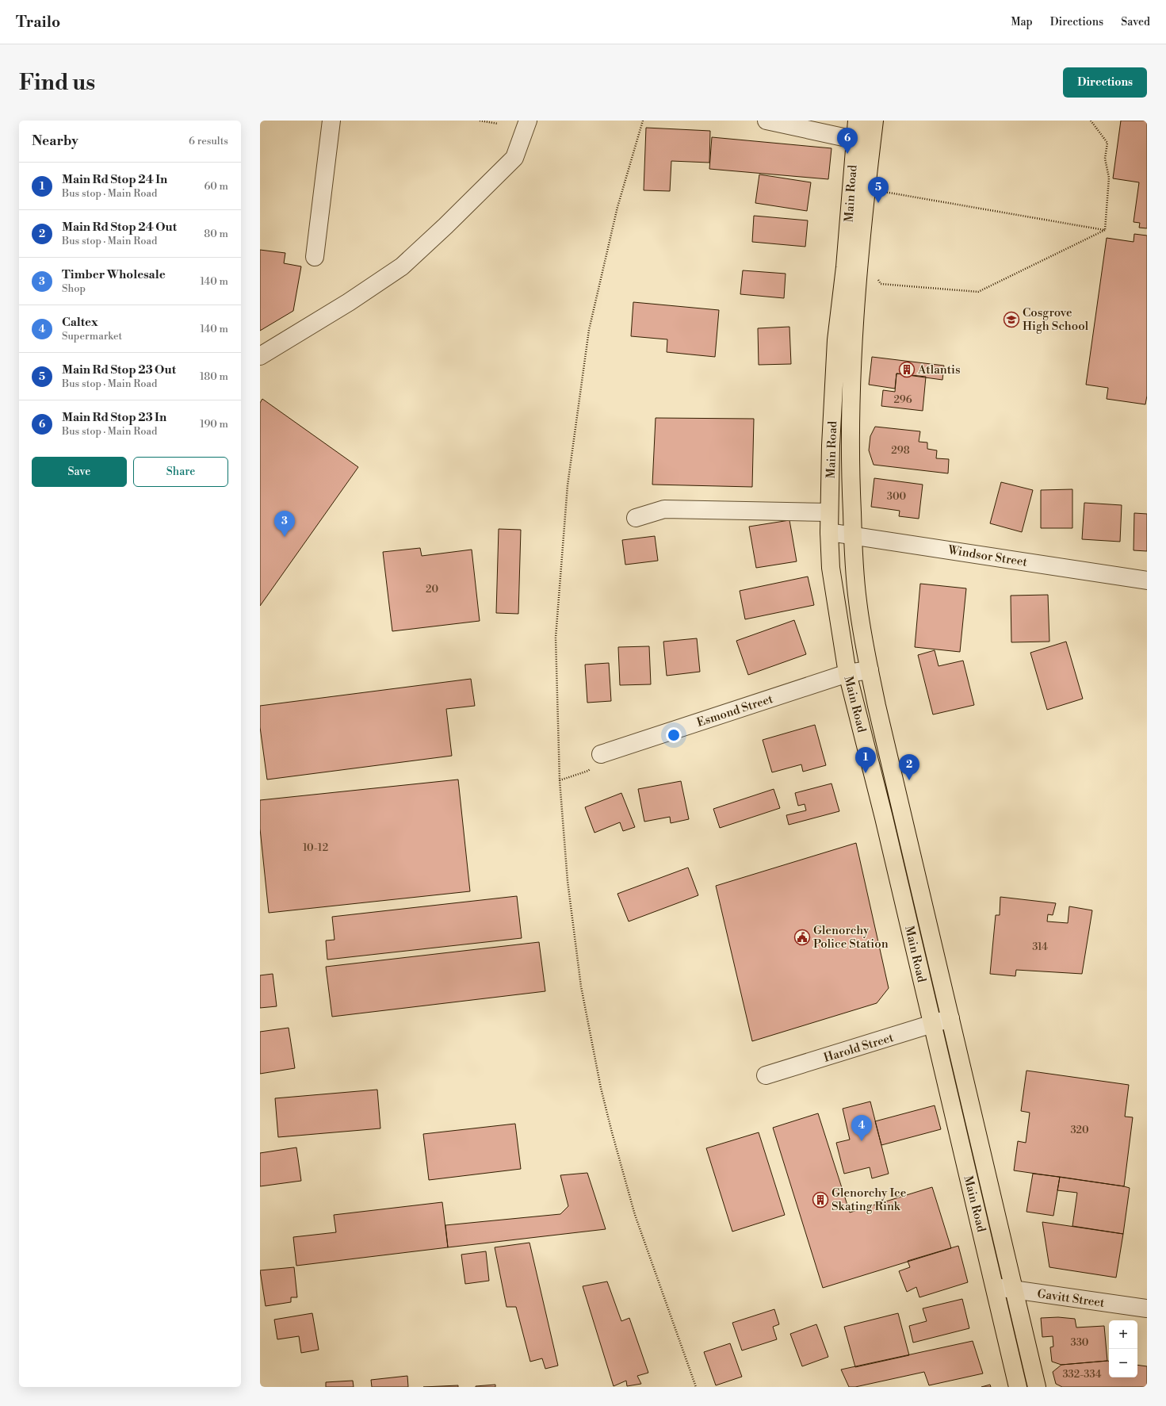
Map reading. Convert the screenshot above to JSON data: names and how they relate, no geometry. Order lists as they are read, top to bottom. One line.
{"streets":{"main road":["Main Road"],"street":["Windsor Street","Esmond Street","Harold Street","Gavitt Street"]},"crossings":[["Main Road","Windsor Street"],["Main Road","Esmond Street"],["Main Road","Harold Street"],["Main Road","Gavitt Street"]],"places":{"school or university":["Cosgrove High School"],"building":["Atlantis","Glenorchy Ice Skating Rink"],"public building":["Glenorchy Police Station"]},"house_numbers":["296","298","300","20","10-12","314","320","330","332-334"],"page":{"header":"Trailo","nav":["Map","Directions","Saved"],"buttons":["Directions",["Save","Share"]],"title":"Find us","heading":["Nearby","6 results"],"pins":["6","5","3","1","2","4"],"list":[{"mark":"1","name":"Main Rd Stop 24 In","note":"Bus stop · Main Road","value":"60 m"},{"mark":"2","name":"Main Rd Stop 24 Out","note":"Bus stop · Main Road","value":"80 m"},{"mark":"3","name":"Timber Wholesale","note":"Shop","value":"140 m"},{"mark":"4","name":"Caltex","note":"Supermarket","value":"140 m"},{"mark":"5","name":"Main Rd Stop 23 Out","note":"Bus stop · Main Road","value":"180 m"},{"mark":"6","name":"Main Rd Stop 23 In","note":"Bus stop · Main Road","value":"190 m"}],"map_buttons":["+","−"]}}
